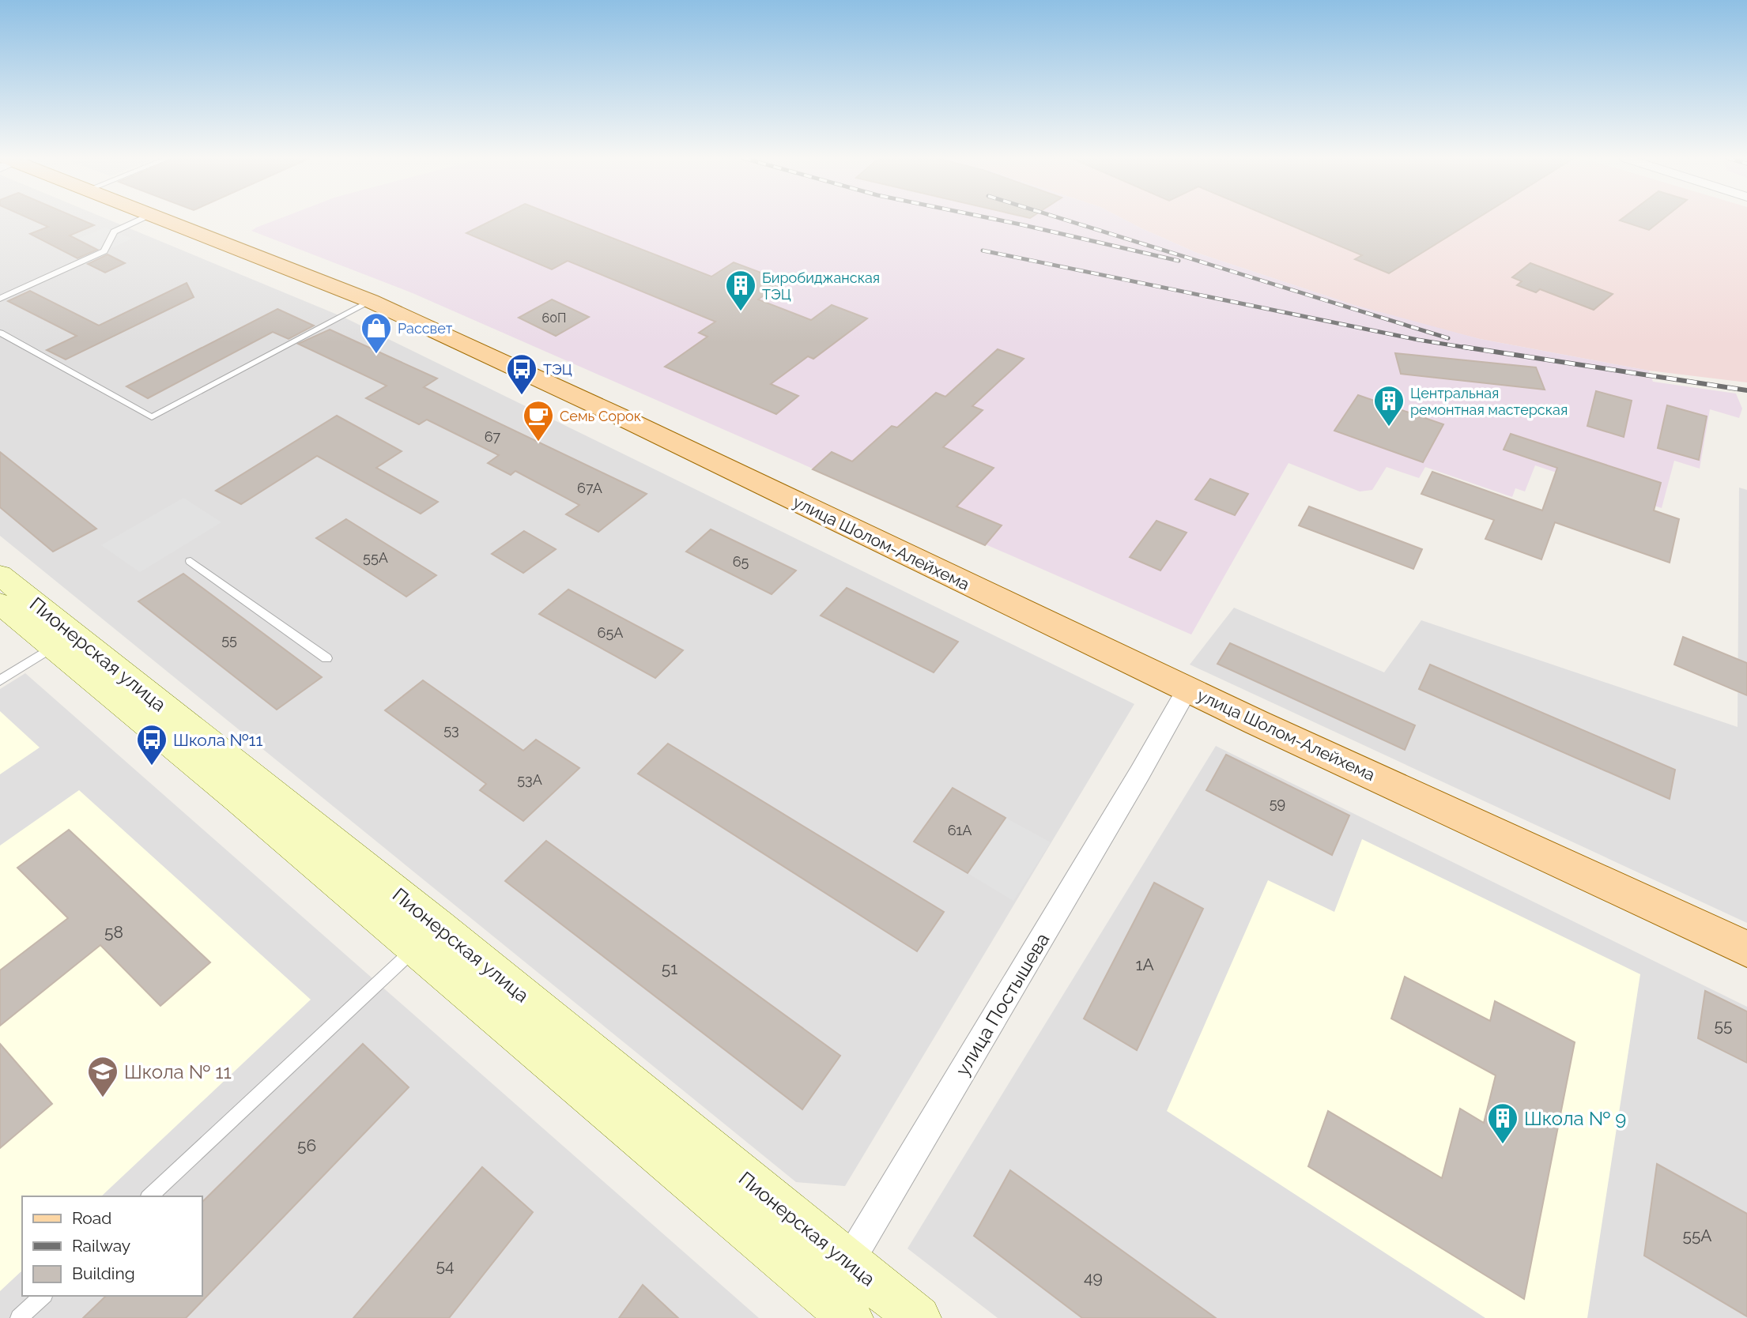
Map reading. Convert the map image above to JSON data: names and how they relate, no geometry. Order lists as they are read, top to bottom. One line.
{"streets":{"main road":["улица Шолом-Алейхема","Пионерская улица"],"street":["улица Постышева"]},"crossings":[["улица Шолом-Алейхема","улица Постышева"],["Пионерская улица","улица Постышева"]],"places":{"building":["Биробиджанская ТЭЦ","Центральная ремонтная мастерская","Школа № 9"],"shop":["Рассвет"],"bus stop":["ТЭЦ","Школа №11"],"cafe":["Семь Сорок"],"school or university":["Школа № 11"]},"house_numbers":["60П","67","67А","55А","65","65А","55","53","53А","59","61А","58","1А","51","55","56","55А","54","49"],"legend":["Road","Railway","Building"]}
